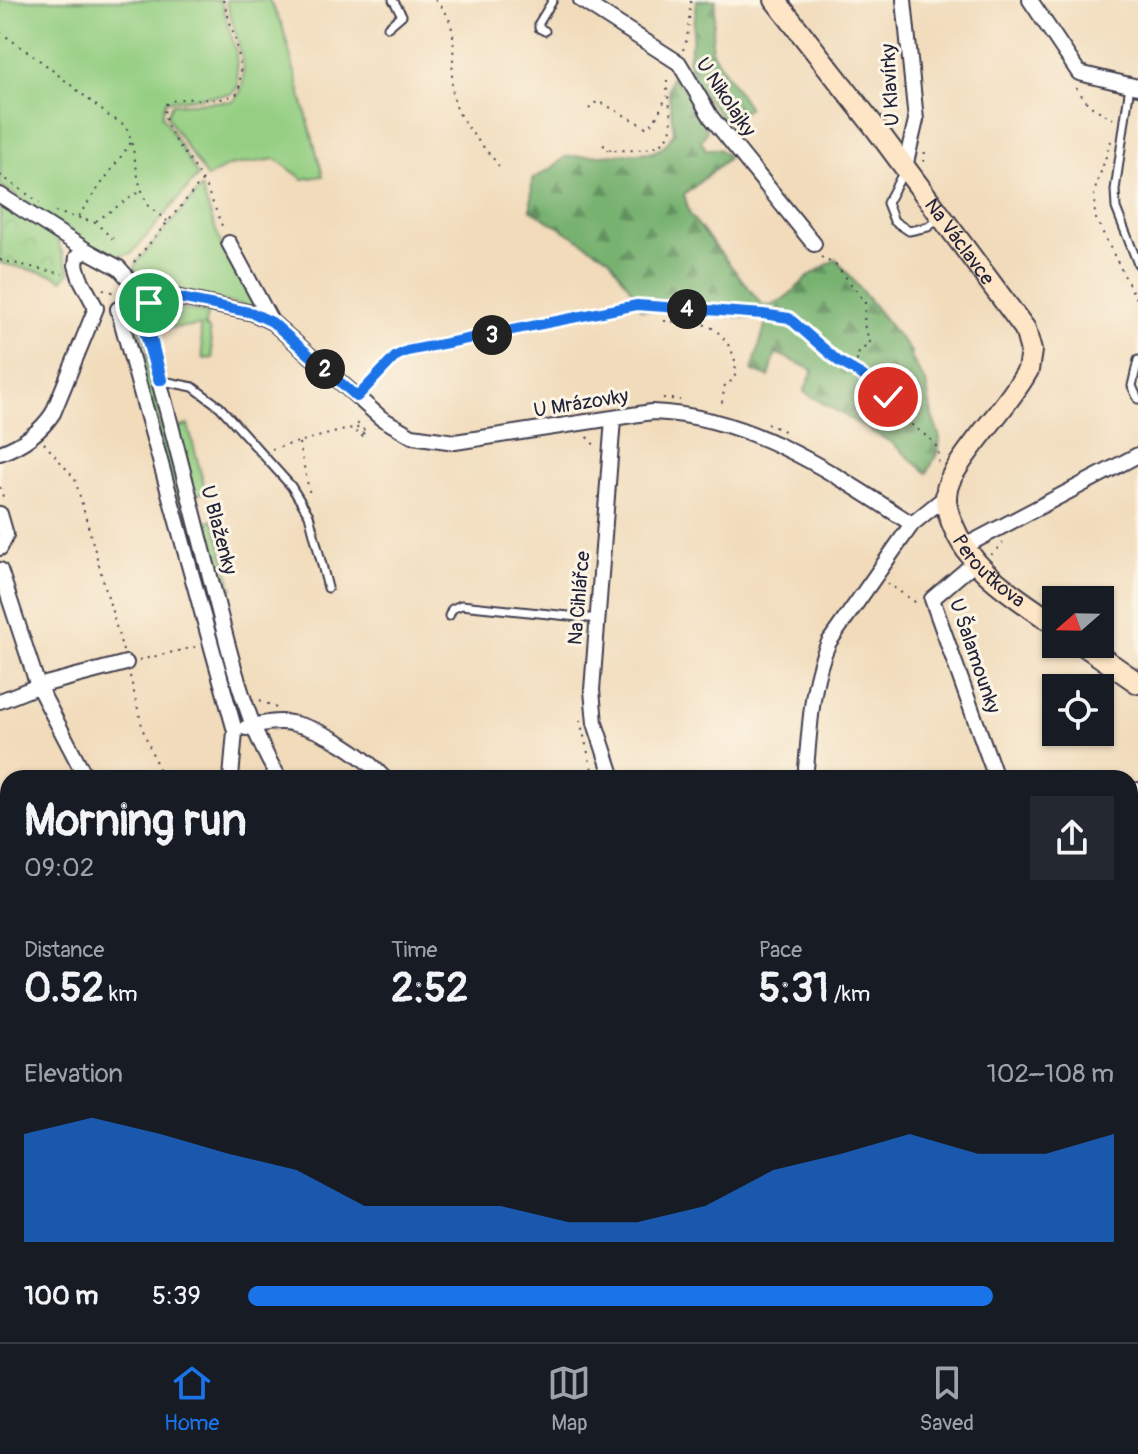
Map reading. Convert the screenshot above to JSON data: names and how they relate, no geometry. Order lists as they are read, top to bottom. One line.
{"streets":{"street":["U Klavírky","U Nikolajky","Na Václavce","U Mrázovky","U Blaženky","Peroutkova","Na Cihlářce","U Šalamounky"]},"crossings":[["U Klavírky","Na Václavce"],["Na Václavce","Peroutkova"],["U Mrázovky","U Blaženky"],["U Mrázovky","Na Cihlářce"],["Peroutkova","U Šalamounky"]],"north":"left","page":{"pins":["4","3","2"],"heading":["Morning run","09:02"],"stats":[["Distance","0.52 km"],["Time","2:52"],["Pace","5:31 /km"]],"chart":["Elevation","102–108 m"],"list":[{"name":"100 m","note":"5:39"}],"tabs":["Home","Map","Saved"]}}
